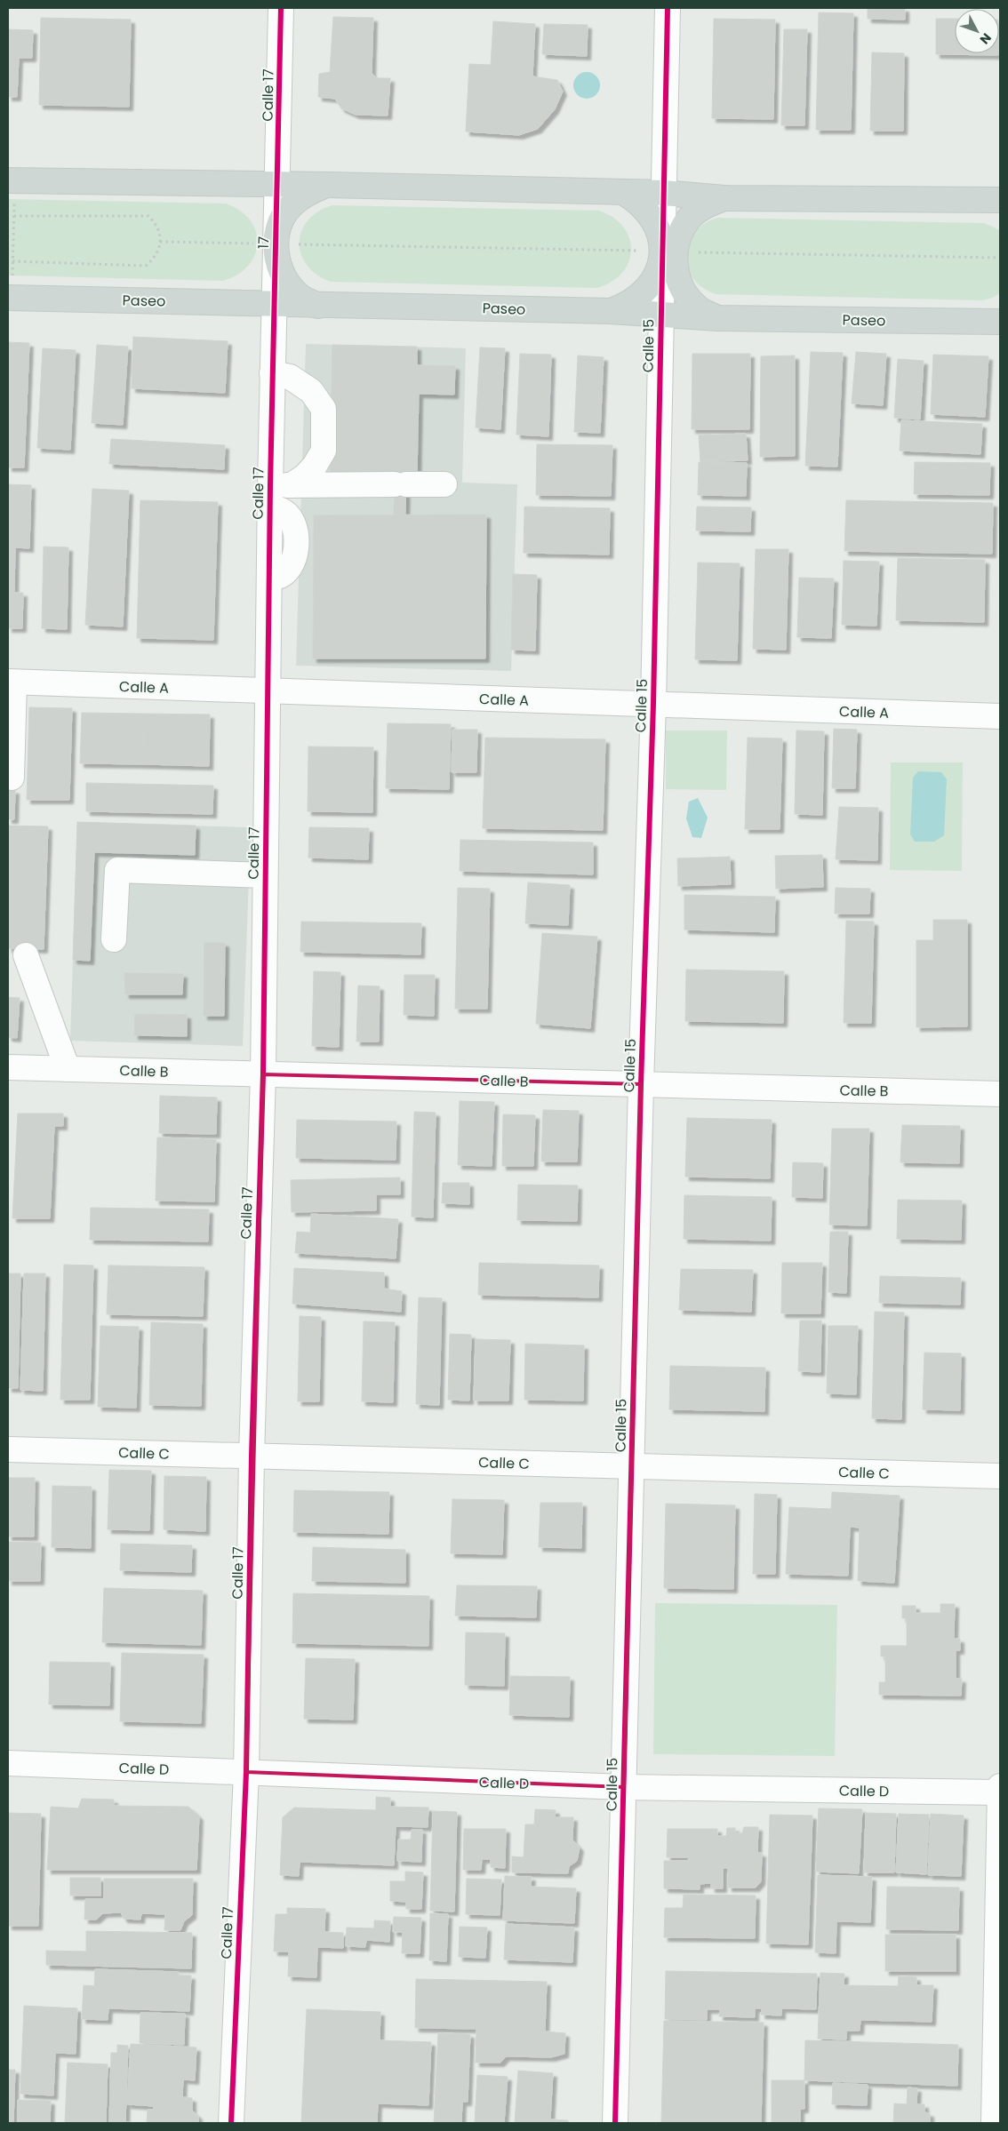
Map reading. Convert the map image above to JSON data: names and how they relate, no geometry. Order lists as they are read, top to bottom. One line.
{"streets":{"main road":["Paseo"],"street":["Calle 17","17","Calle 15","Calle A","Calle B","Calle C","Calle D"]},"crossings":[["Calle 17","17"],["Calle 17","Paseo"],["Calle 17","Calle A"],["Calle 17","Calle B"],["Calle 17","Calle C"],["Calle 17","Calle D"],["17","Paseo"],["Paseo","Calle 15"],["Calle 15","Calle A"],["Calle 15","Calle B"],["Calle 15","Calle C"],["Calle 15","Calle D"]],"north":"bottom right"}
